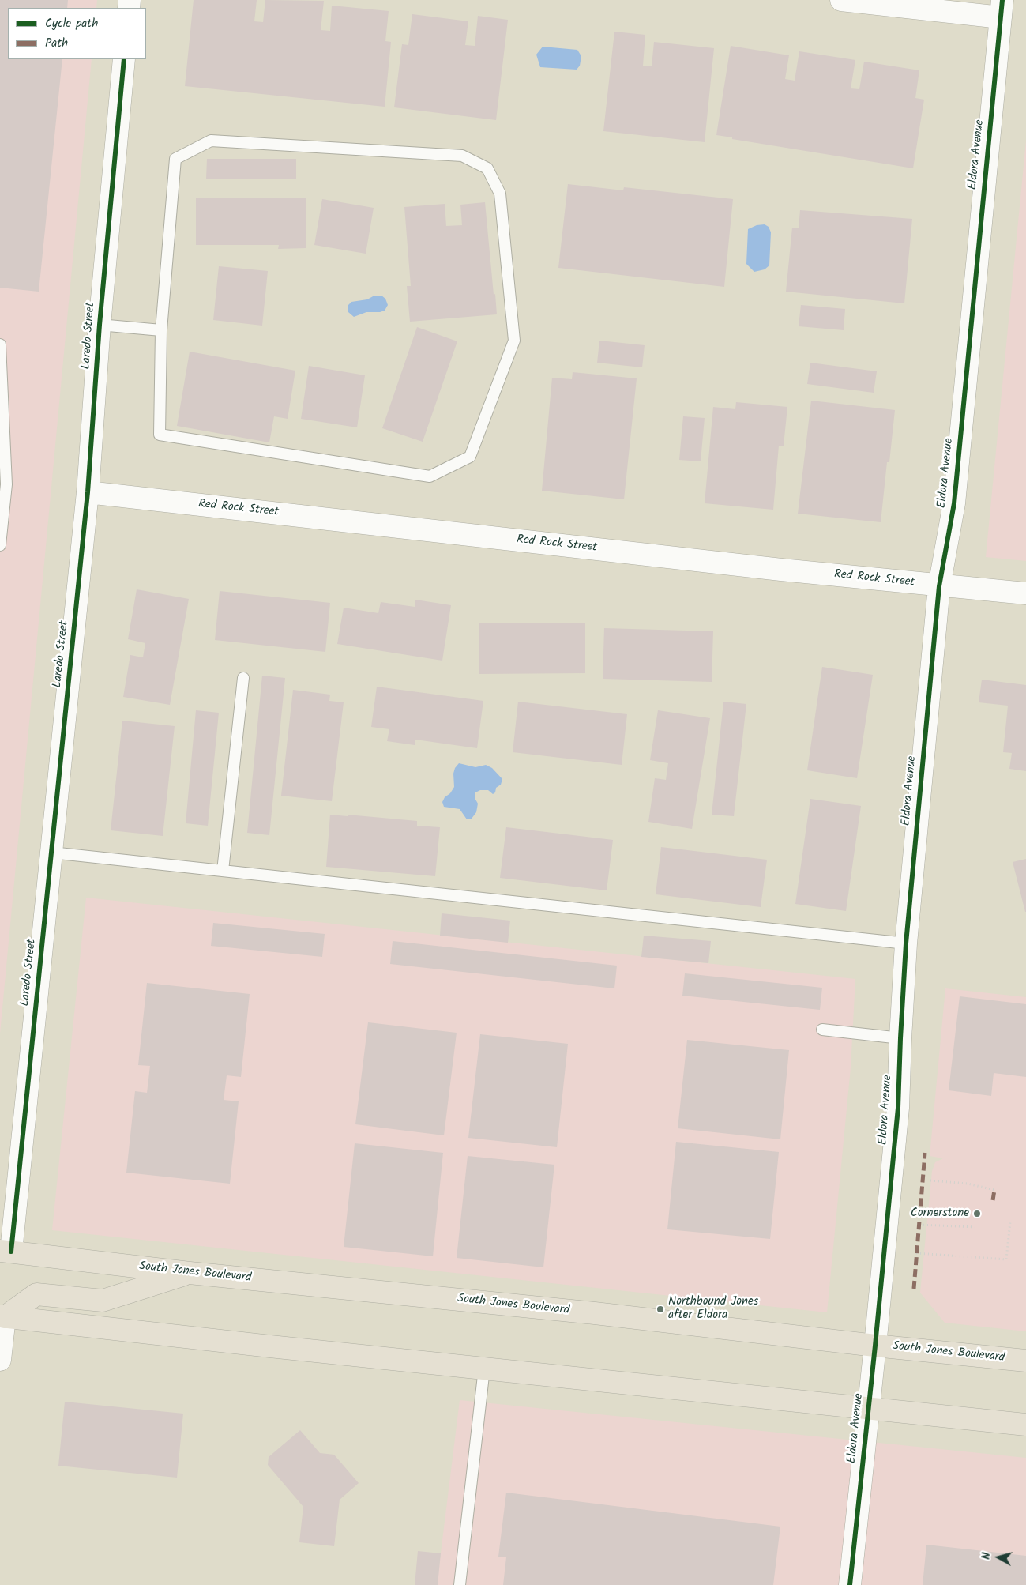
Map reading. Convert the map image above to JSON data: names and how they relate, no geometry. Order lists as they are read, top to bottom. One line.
{"streets":{"main road":["South Jones Boulevard"],"street":["Eldora Avenue","Laredo Street","Red Rock Street"]},"crossings":[["Eldora Avenue","Red Rock Street"],["Eldora Avenue","South Jones Boulevard"],["Laredo Street","Red Rock Street"],["Laredo Street","South Jones Boulevard"]],"places":["Cornerstone","Northbound Jones after Eldora"],"legend":["Cycle path","Path"],"north":"left"}
